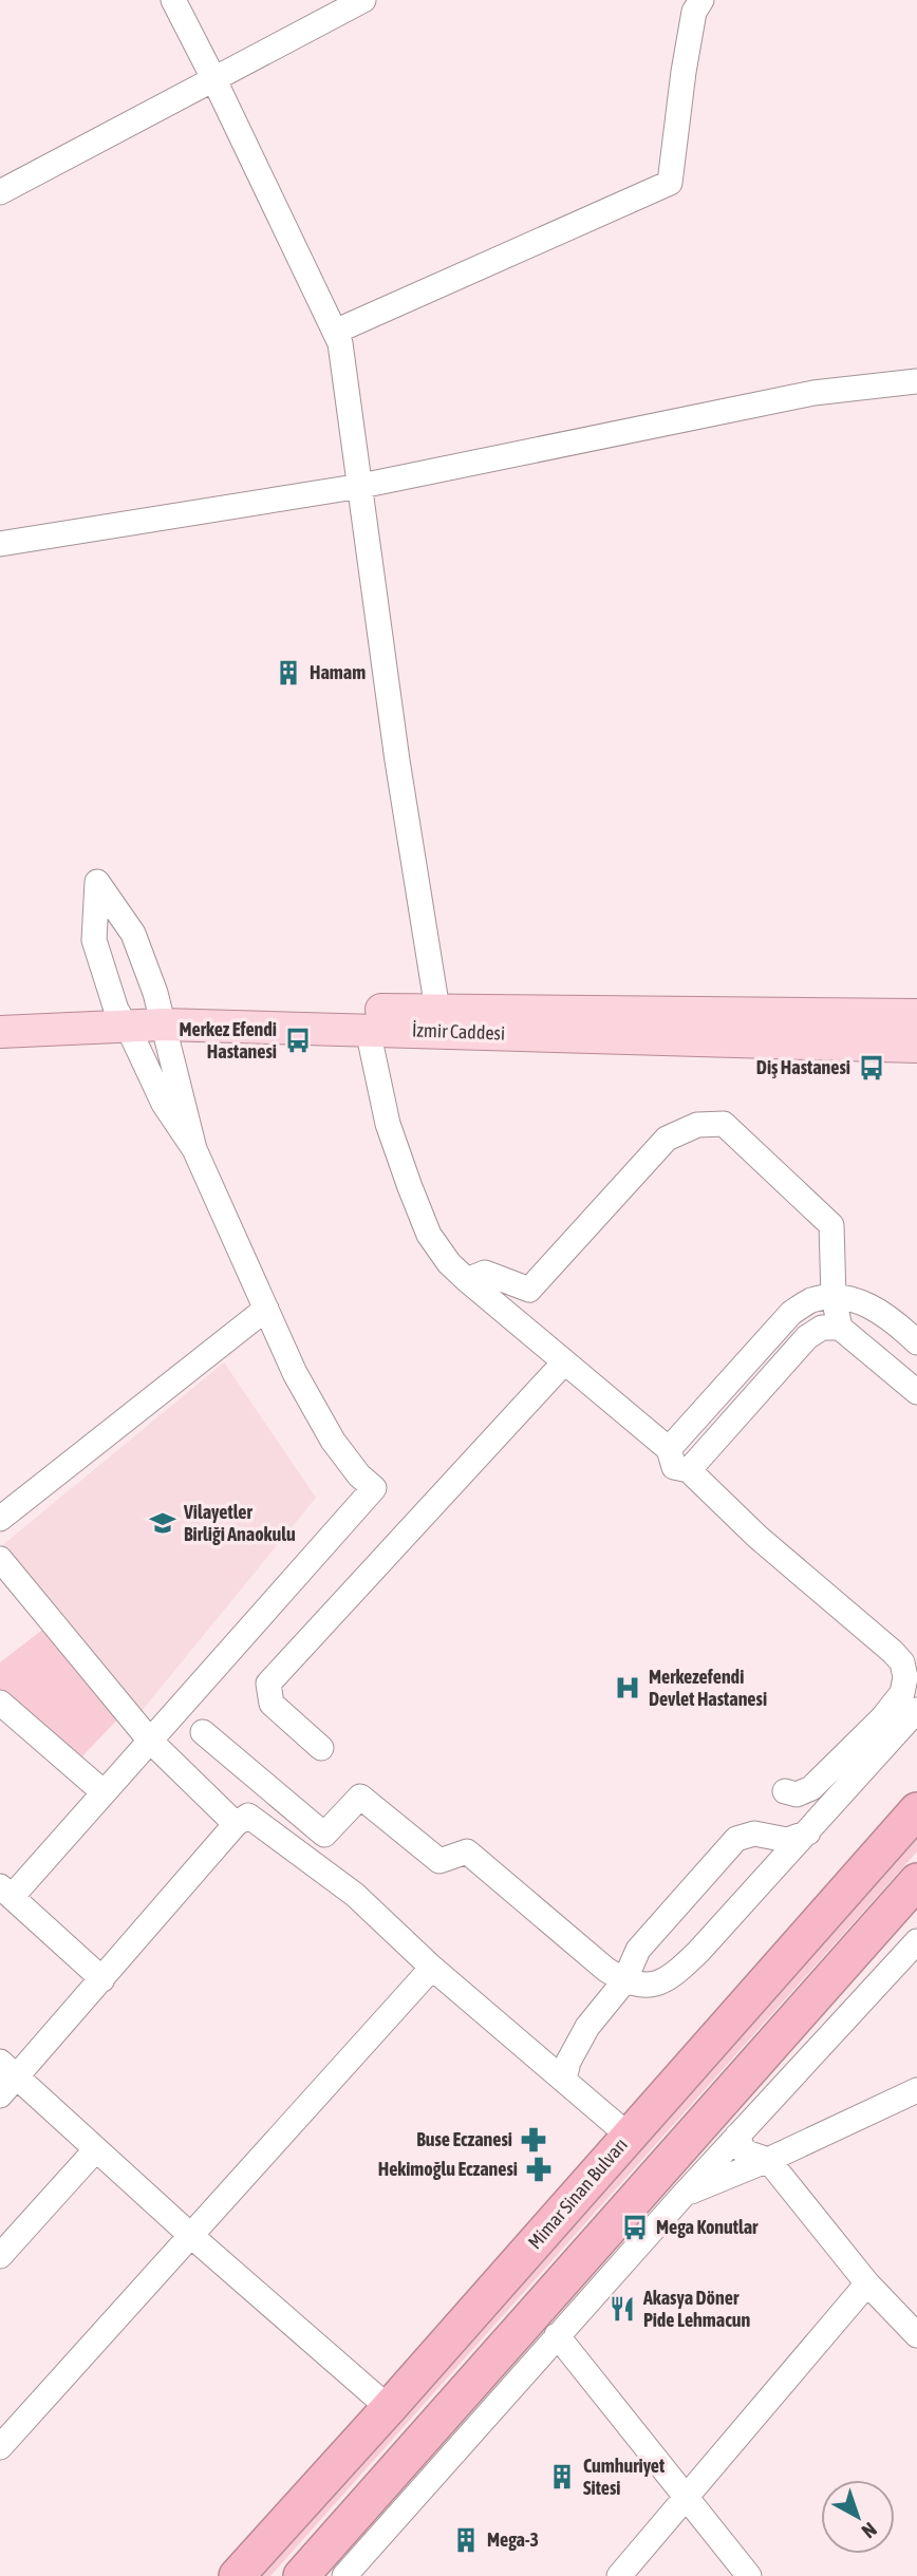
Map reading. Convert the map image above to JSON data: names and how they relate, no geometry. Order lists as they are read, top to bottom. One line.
{"streets":{"highway":["Mimar Sinan Bulvarı"],"main road":["İzmir Caddesi"]},"places":{"building":["Hamam","Cumhuriyet Sitesi","Mega-3"],"bus stop":["Merkez Efendi Hastanesi","Diş Hastanesi","Mega Konutlar"],"school or university":["Vilayetler Birliği Anaokulu"],"hospital":["Merkezefendi Devlet Hastanesi"],"pharmacy":["Buse Eczanesi","Hekimoğlu Eczanesi"],"restaurant":["Akasya Döner Pide Lehmacun"]},"north":"bottom right"}
